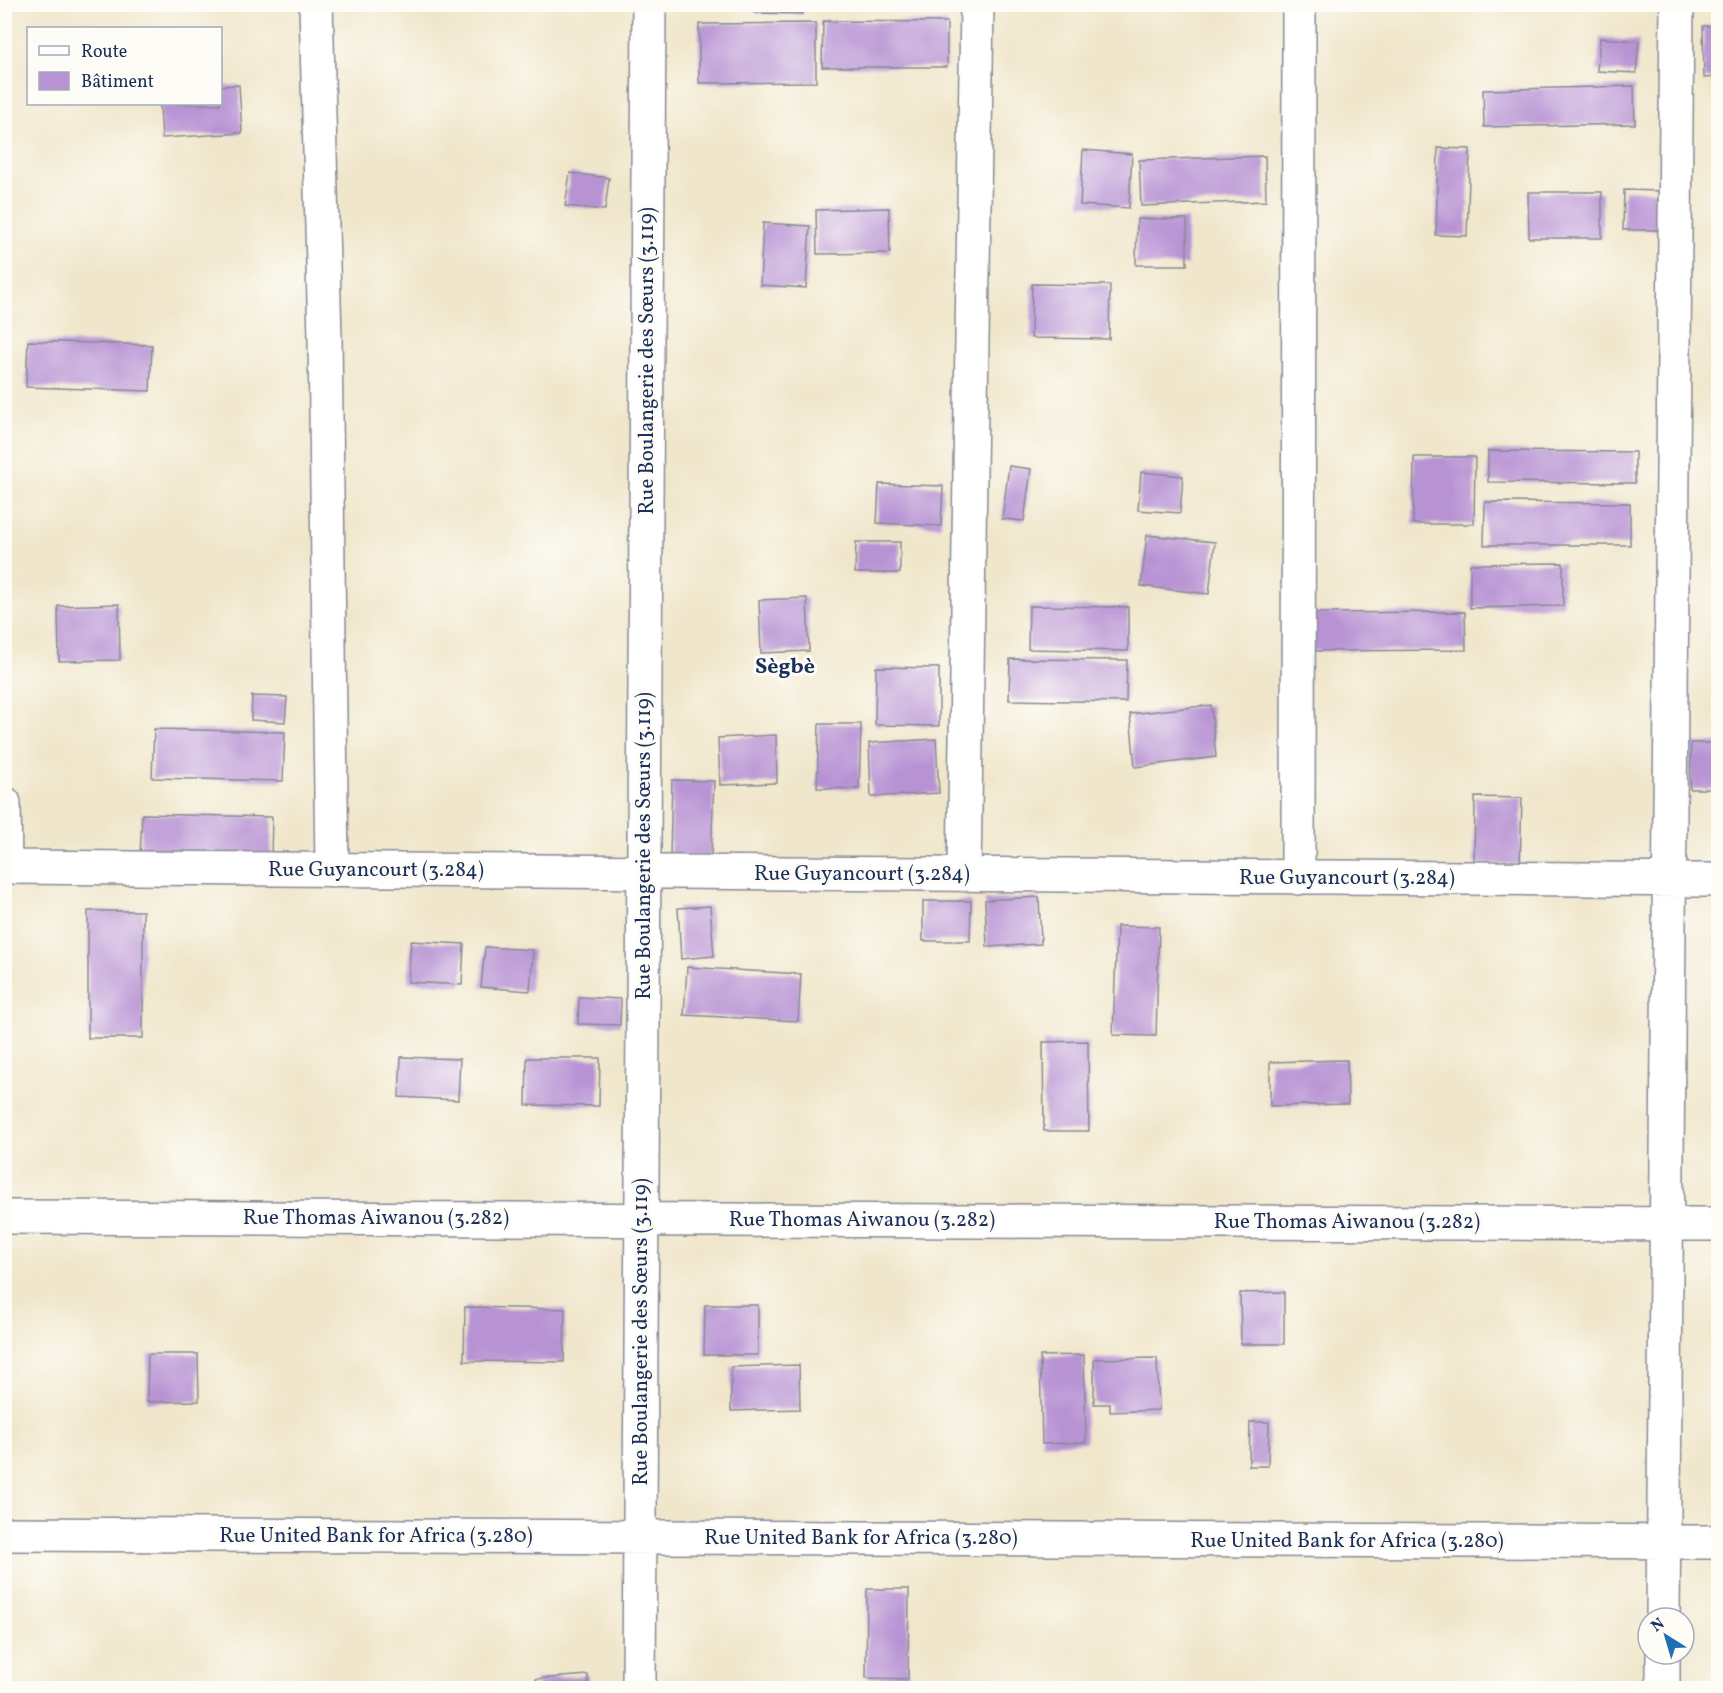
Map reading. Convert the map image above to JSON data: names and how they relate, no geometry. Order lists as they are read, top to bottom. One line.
{"streets":{"street":["Rue Boulangerie des Sœurs (3.119)","Rue Guyancourt (3.284)","Rue Thomas Aiwanou (3.282)","Rue United Bank for Africa (3.280)"]},"crossings":[["Rue Boulangerie des Sœurs (3.119)","Rue Guyancourt (3.284)"],["Rue Boulangerie des Sœurs (3.119)","Rue Thomas Aiwanou (3.282)"],["Rue Boulangerie des Sœurs (3.119)","Rue United Bank for Africa (3.280)"]],"districts":["Sègbè"],"legend":["Route","Bâtiment"],"north":"top left"}
